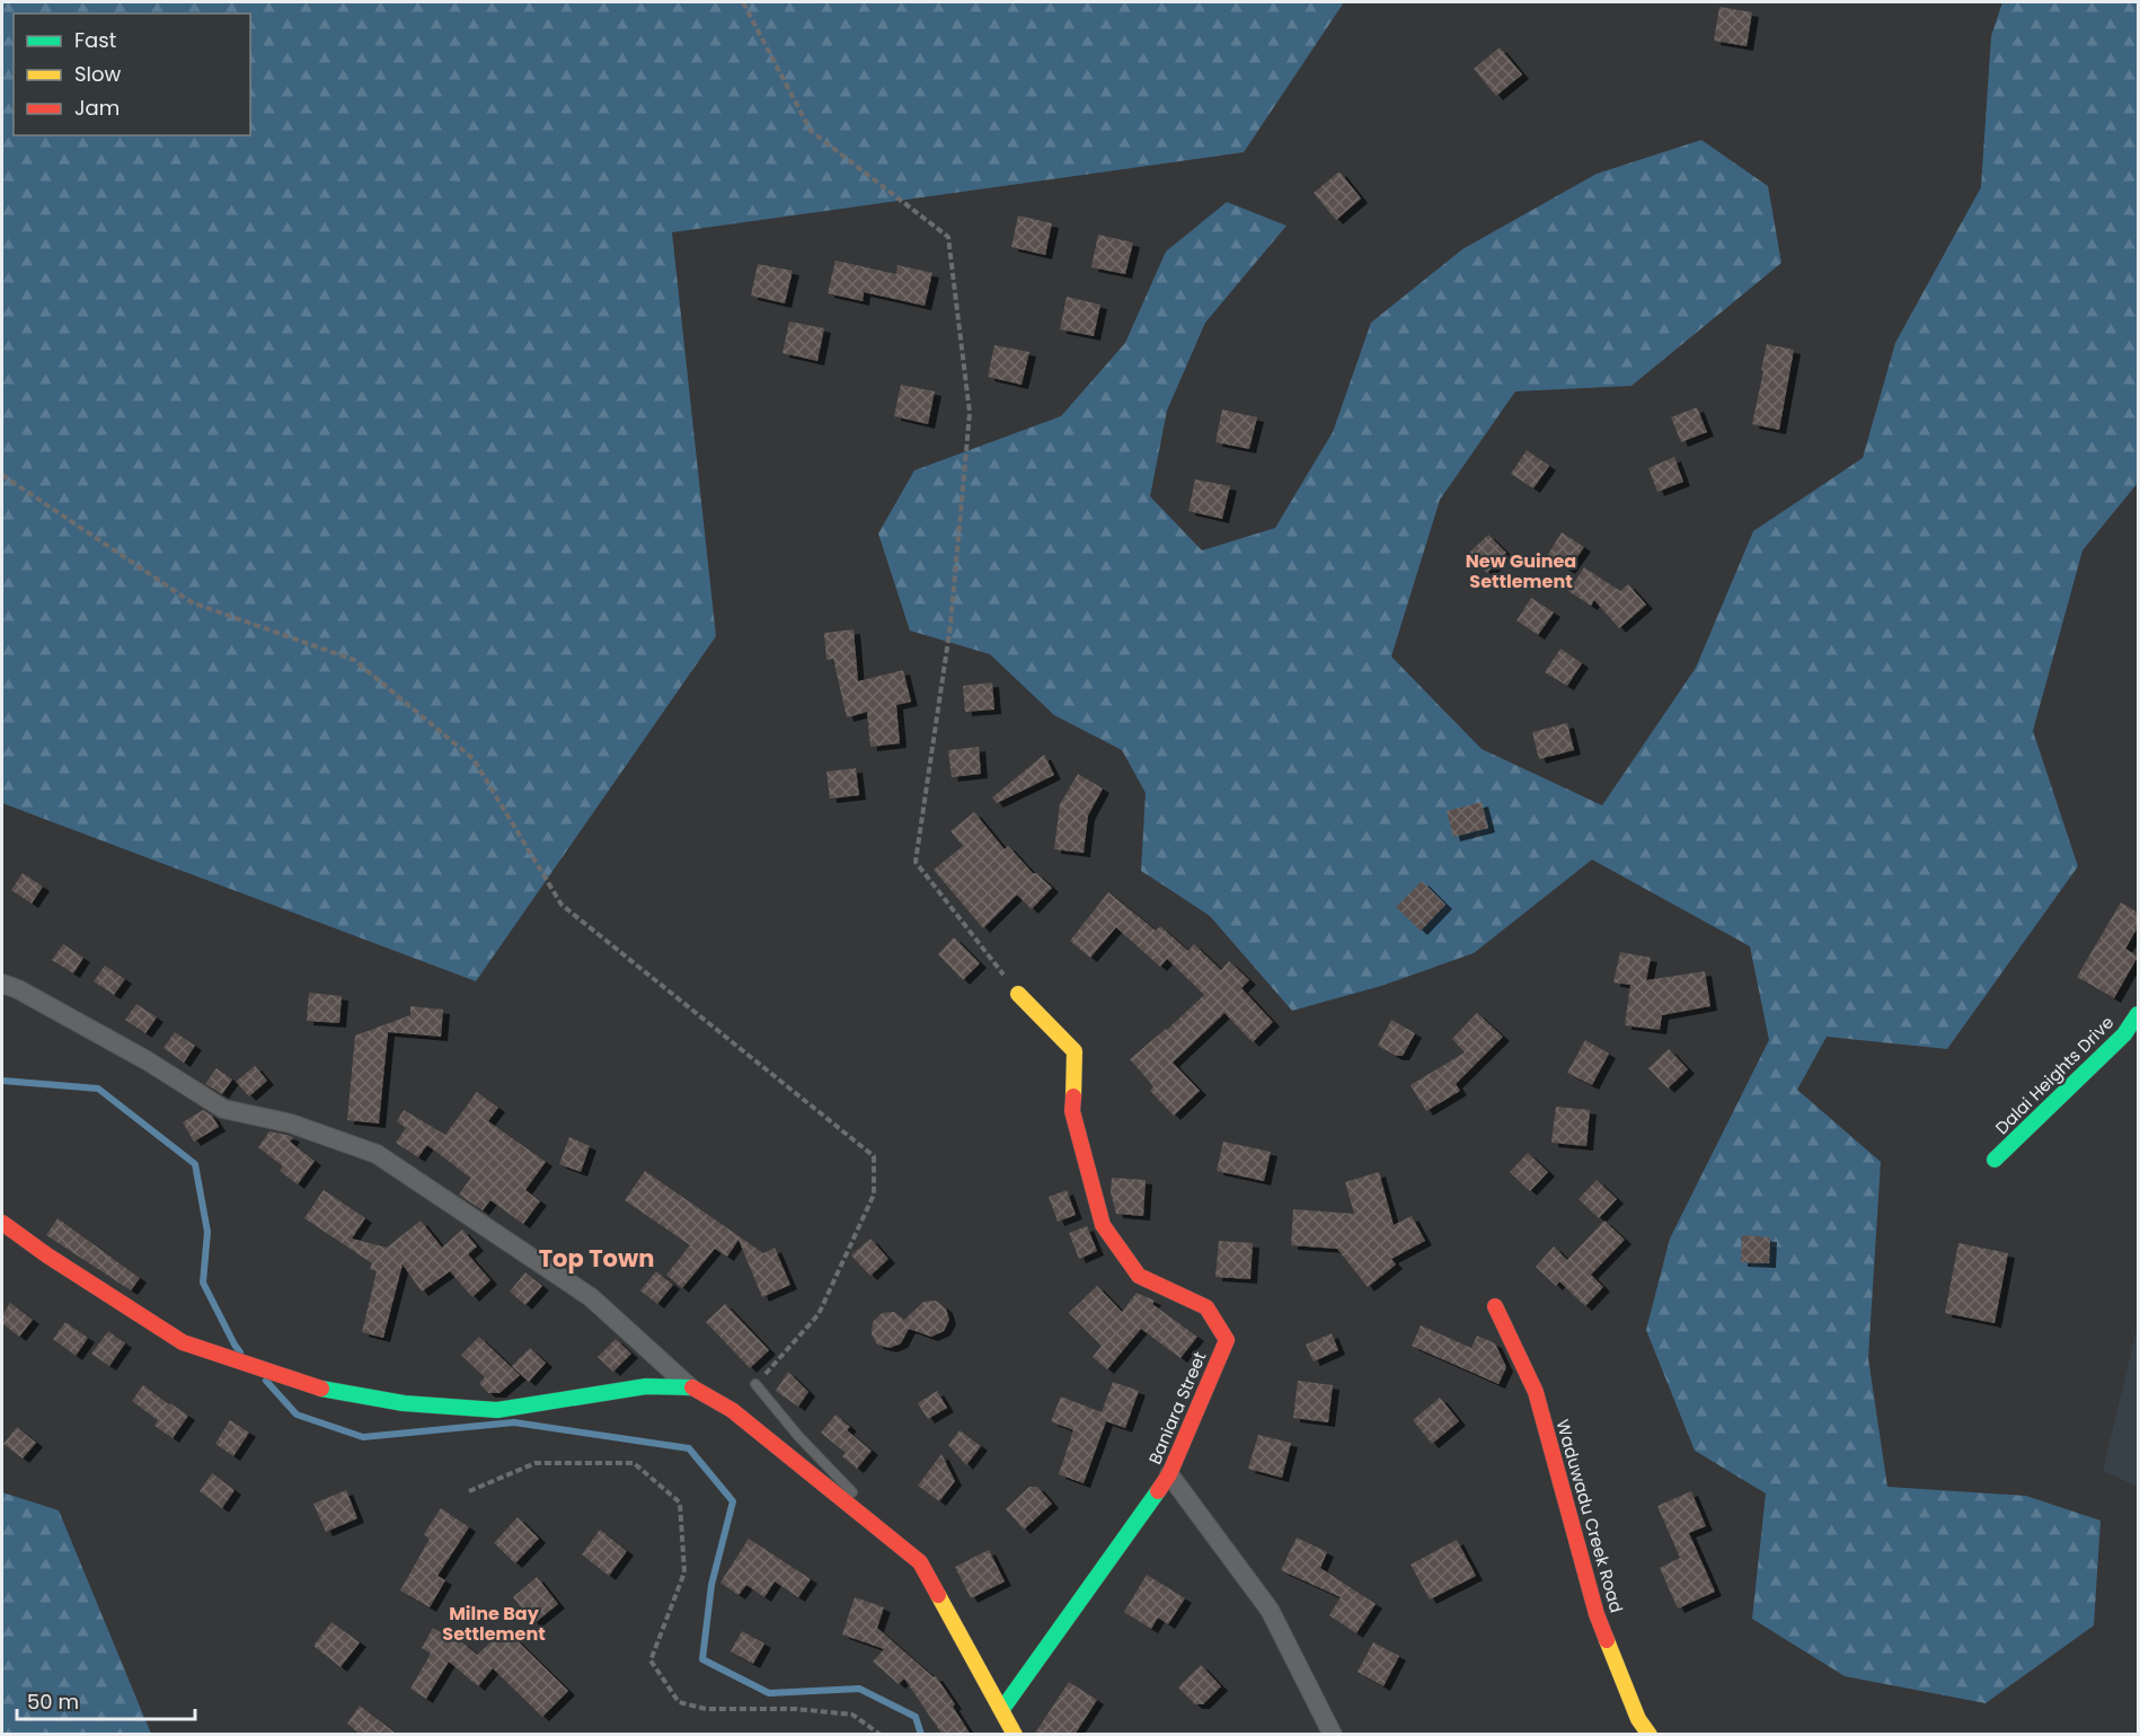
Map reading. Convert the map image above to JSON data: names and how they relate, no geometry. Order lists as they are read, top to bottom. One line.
{"streets":{"street":["Dalai Heights Drive","Baniara Street","Waduwadu Creek Road"]},"districts":["New Guinea Settlement","Top Town","Milne Bay Settlement"],"legend":["Fast","Slow","Jam"],"scale_bar":"50 m"}
